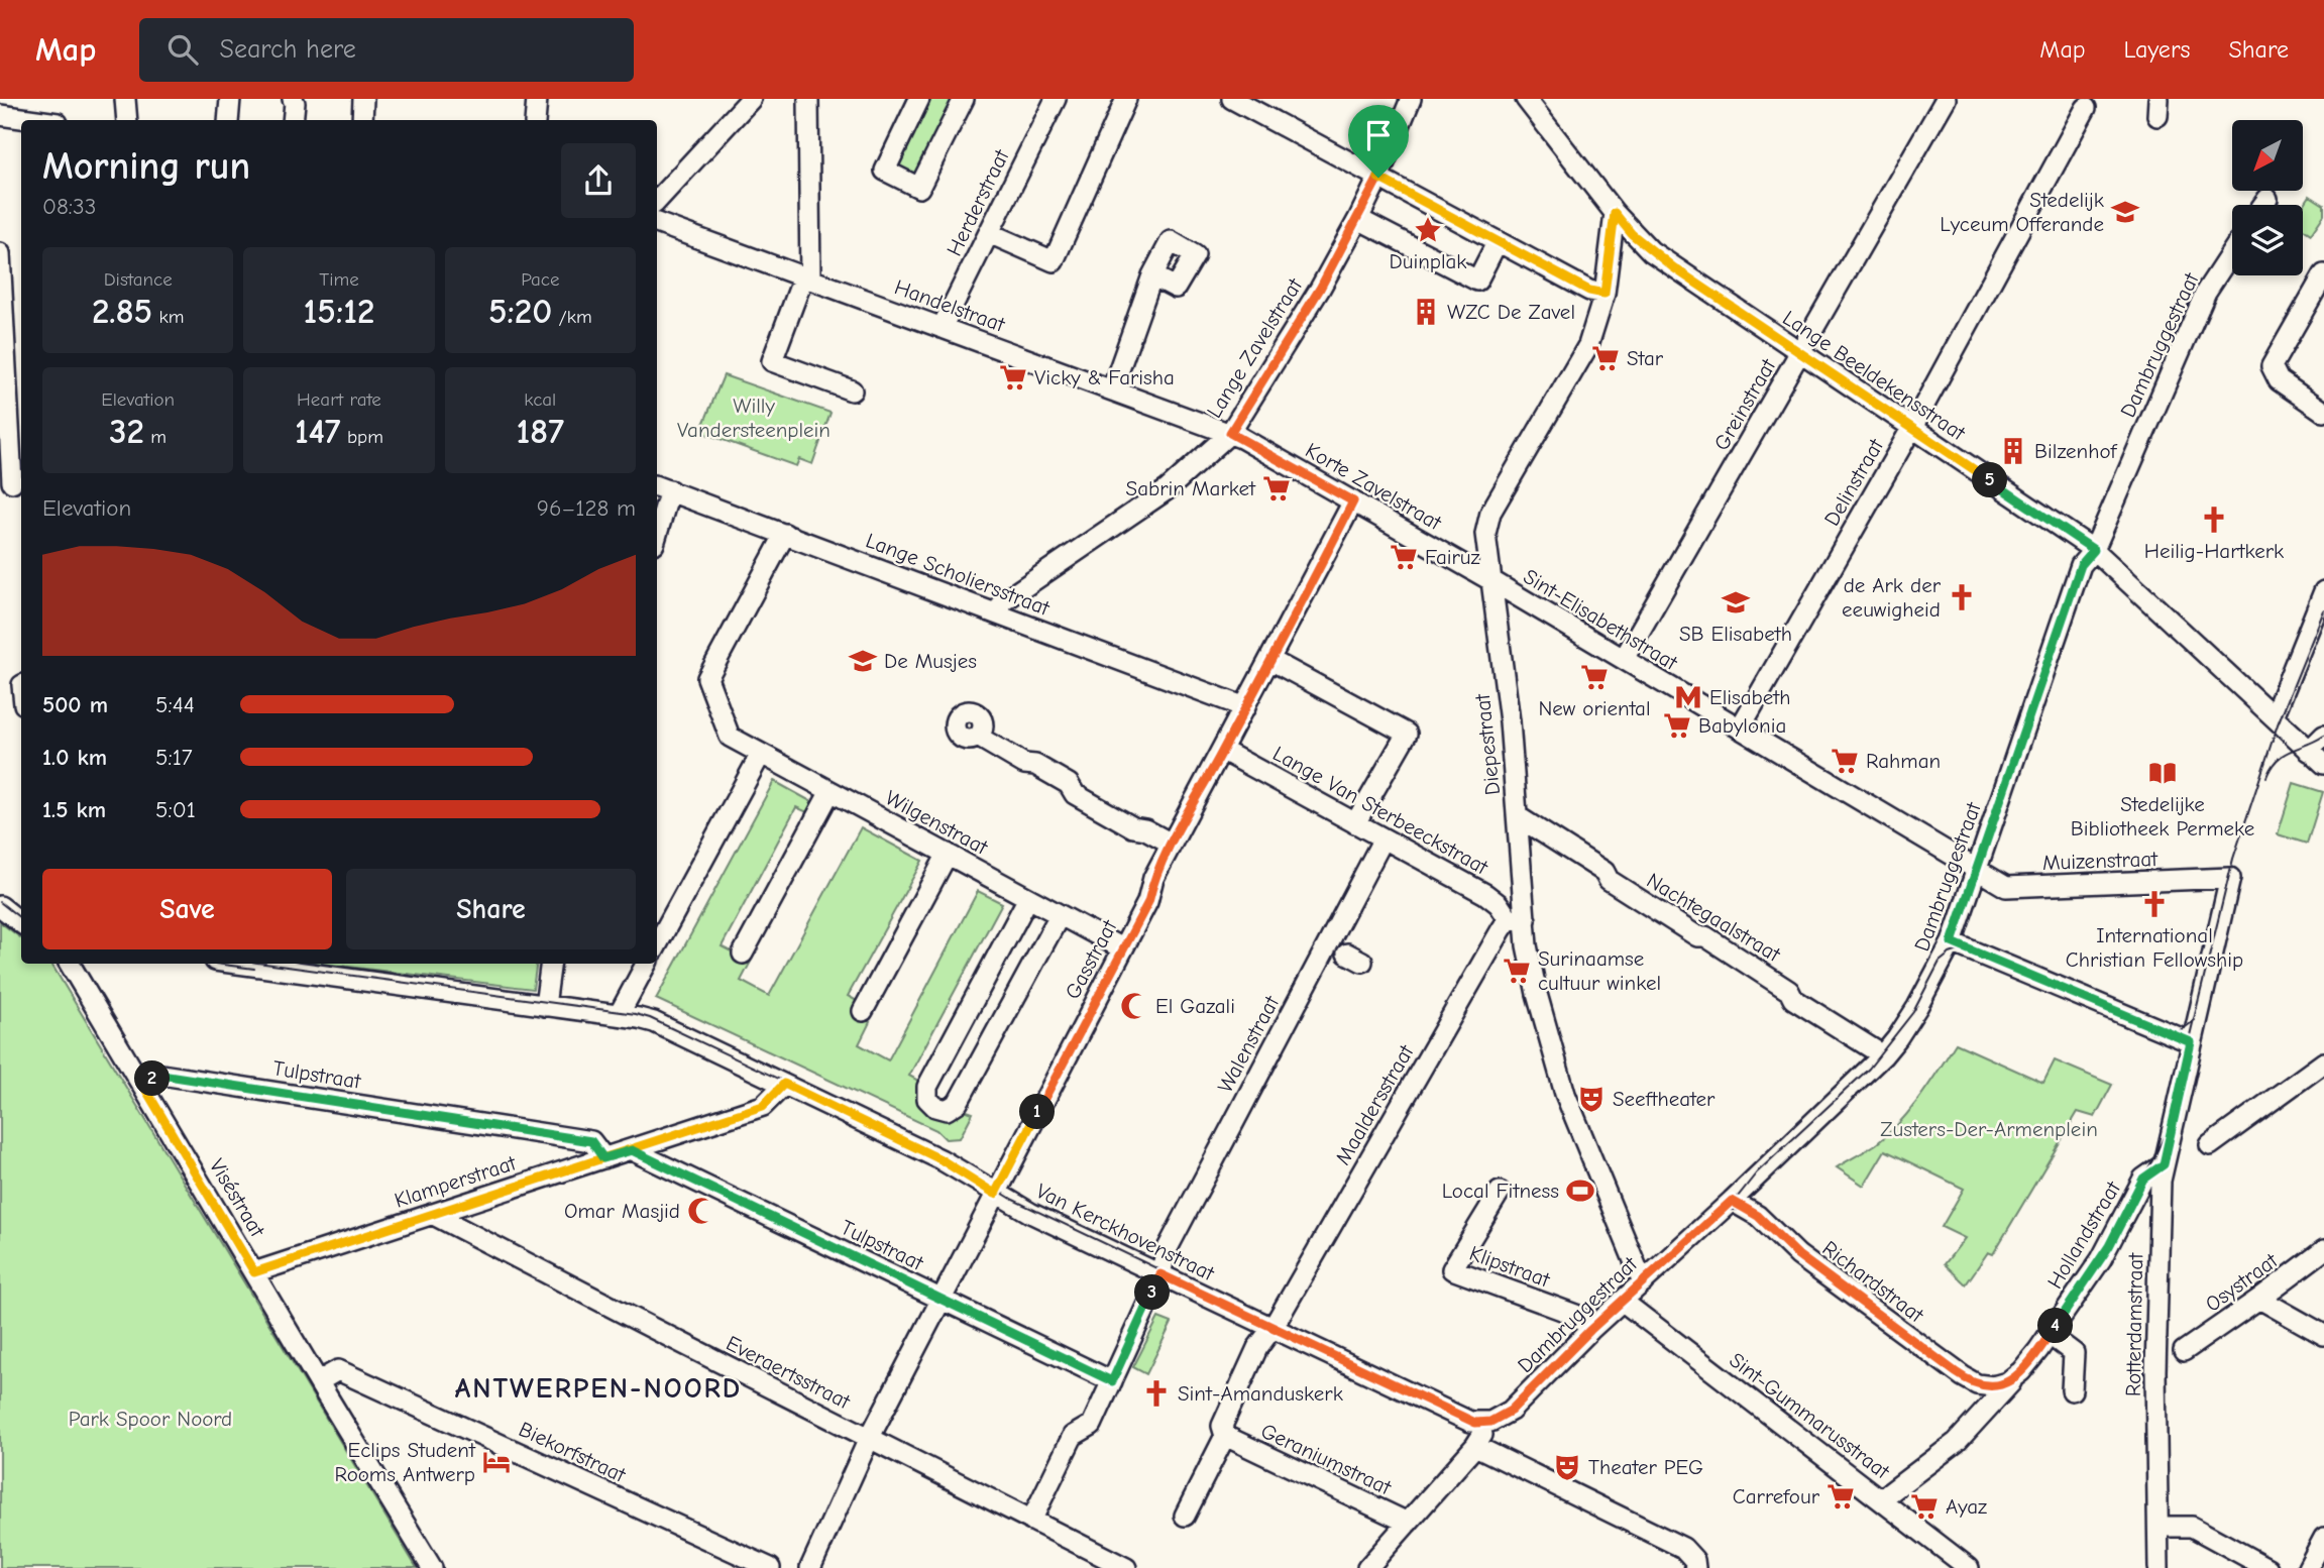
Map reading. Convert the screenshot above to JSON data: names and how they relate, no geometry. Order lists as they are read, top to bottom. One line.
{"streets":{"street":["Herderstraat","Handelstraat","Dambruggestraat","Lange Zavelstraat","Lange Beeldekensstraat","Greinstraat","Delinstraat","Korte Zavelstraat","Lange Scholiersstraat","Sint-Elisabethstraat","Diepestraat","Lange Van Sterbeeckstraat","Wilgenstraat","Muizenstraat","Nachtegaalstraat","Gasstraat","Walenstraat","Tulpstraat","Maaldersstraat","Klamperstraat","Viséstraat","Van Kerckhovenstraat","Hollandstraat","Klipstraat","Richardstraat","Osystraat","Rotterdamstraat","Everaertsstraat","Sint-Gummarusstraat","Biekorfstraat","Geraniumstraat"]},"crossings":[["Herderstraat","Handelstraat"],["Handelstraat","Lange Zavelstraat"],["Handelstraat","Korte Zavelstraat"],["Dambruggestraat","Lange Beeldekensstraat"],["Dambruggestraat","Sint-Elisabethstraat"],["Dambruggestraat","Diepestraat"],["Dambruggestraat","Muizenstraat"],["Dambruggestraat","Nachtegaalstraat"],["Dambruggestraat","Van Kerckhovenstraat"],["Dambruggestraat","Klipstraat"],["Dambruggestraat","Richardstraat"],["Dambruggestraat","Sint-Gummarusstraat"],["Dambruggestraat","Geraniumstraat"],["Lange Zavelstraat","Korte Zavelstraat"],["Lange Zavelstraat","Lange Scholiersstraat"],["Lange Beeldekensstraat","Greinstraat"],["Lange Beeldekensstraat","Delinstraat"],["Lange Beeldekensstraat","Diepestraat"],["Greinstraat","Sint-Elisabethstraat"],["Delinstraat","Sint-Elisabethstraat"],["Korte Zavelstraat","Sint-Elisabethstraat"],["Korte Zavelstraat","Diepestraat"],["Korte Zavelstraat","Gasstraat"],["Lange Scholiersstraat","Wilgenstraat"],["Lange Scholiersstraat","Gasstraat"],["Sint-Elisabethstraat","Diepestraat"],["Sint-Elisabethstraat","Muizenstraat"],["Diepestraat","Lange Van Sterbeeckstraat"],["Diepestraat","Nachtegaalstraat"],["Diepestraat","Maaldersstraat"],["Lange Van Sterbeeckstraat","Gasstraat"],["Lange Van Sterbeeckstraat","Walenstraat"],["Lange Van Sterbeeckstraat","Maaldersstraat"],["Wilgenstraat","Gasstraat"],["Muizenstraat","Rotterdamstraat"],["Gasstraat","Tulpstraat"],["Gasstraat","Van Kerckhovenstraat"],["Gasstraat","Everaertsstraat"],["Walenstraat","Tulpstraat"],["Walenstraat","Van Kerckhovenstraat"],["Walenstraat","Everaertsstraat"],["Tulpstraat","Klamperstraat"],["Tulpstraat","Viséstraat"],["Maaldersstraat","Van Kerckhovenstraat"],["Maaldersstraat","Geraniumstraat"],["Klamperstraat","Viséstraat"],["Klamperstraat","Van Kerckhovenstraat"],["Klamperstraat","Everaertsstraat"],["Viséstraat","Biekorfstraat"],["Hollandstraat","Richardstraat"],["Hollandstraat","Rotterdamstraat"],["Hollandstraat","Sint-Gummarusstraat"]],"districts":["ANTWERPEN-NOORD"],"parks":["Willy Vandersteenplein","Zusters-Der-Armenplein","Park Spoor Noord"],"places":{"school or university":["Stedelijk Lyceum Offerande","SB Elisabeth","De Musjes"],"place":["Duinplak"],"building":["WZC De Zavel","Bilzenhof"],"supermarket":["Star","Vicky & Farisha","Sabrin Market","Fairuz","New oriental","Babylonia","Rahman","Surinaamse cultuur winkel","Carrefour","Ayaz"],"church":["Heilig-Hartkerk","de Ark der eeuwigheid","International Christian Fellowship","Sint-Amanduskerk"],"metro station":["Elisabeth"],"library":["Stedelijke Bibliotheek Permeke"],"mosque":["El Gazali","Omar Masjid"],"theatre":["Seeftheater","Theater PEG"],"sports":["Local Fitness"],"hotel":["Eclips Student Rooms Antwerp"]},"north":"bottom left","page":{"header":"Map","search":"Search here","nav":["Map","Layers","Share"],"heading":["Morning run","08:33"],"stats":[["Distance","2.85 km"],["Time","15:12"],["Pace","5:20 /km"],["Elevation","32 m"],["Heart rate","147 bpm"],["kcal","187"]],"pins":["5","2","1","3","4"],"chart":["Elevation","96–128 m"],"list":[{"name":"500 m","note":"5:44"},{"name":"1.0 km","note":"5:17"},{"name":"1.5 km","note":"5:01"}],"buttons":["Save","Share"]}}
